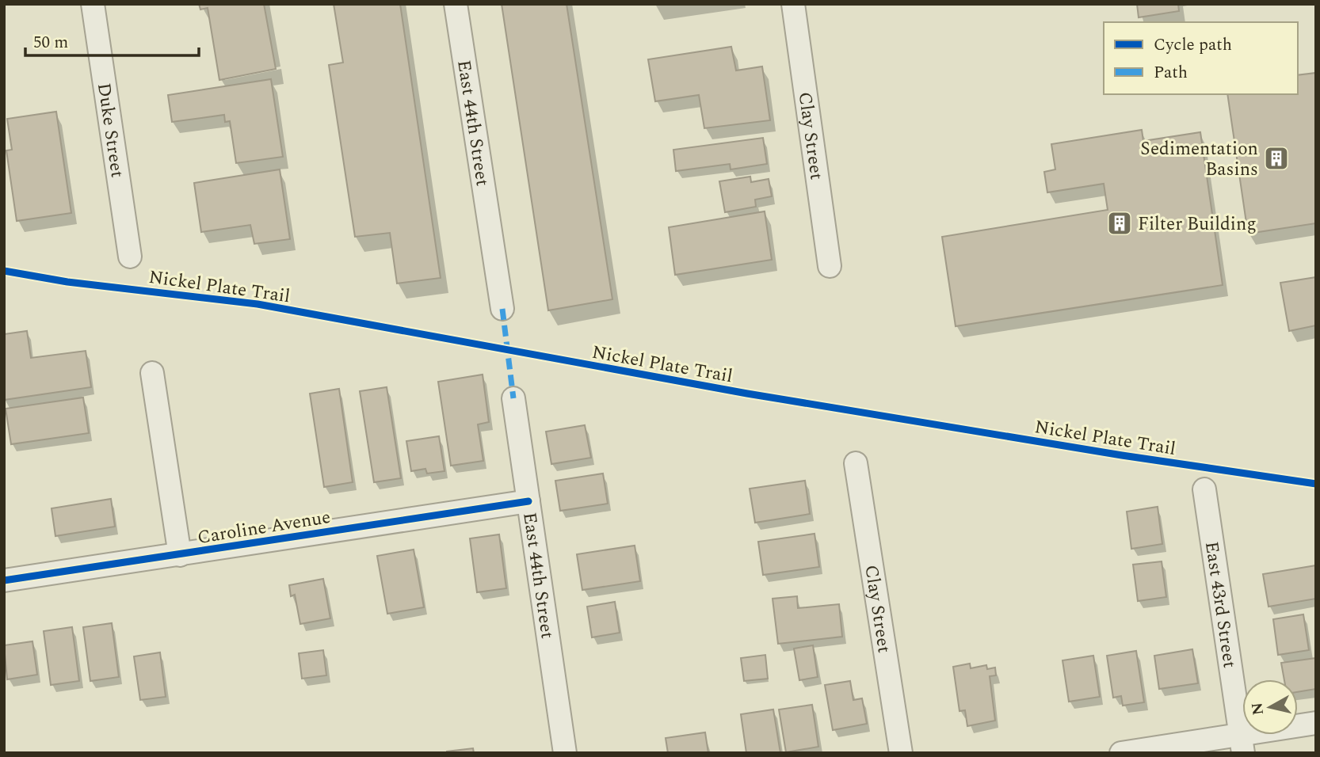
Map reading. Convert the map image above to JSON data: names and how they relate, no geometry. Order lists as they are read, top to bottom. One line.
{"streets":{"street":["East 44th Street","Duke Street","Clay Street","Caroline Avenue","East 43rd Street"],"cycle path":["Nickel Plate Trail"]},"crossings":[["East 44th Street","Caroline Avenue"]],"places":{"building":["Sedimentation Basins","Filter Building"]},"legend":["Cycle path","Path"],"scale_bar":"50 m","north":"left"}
